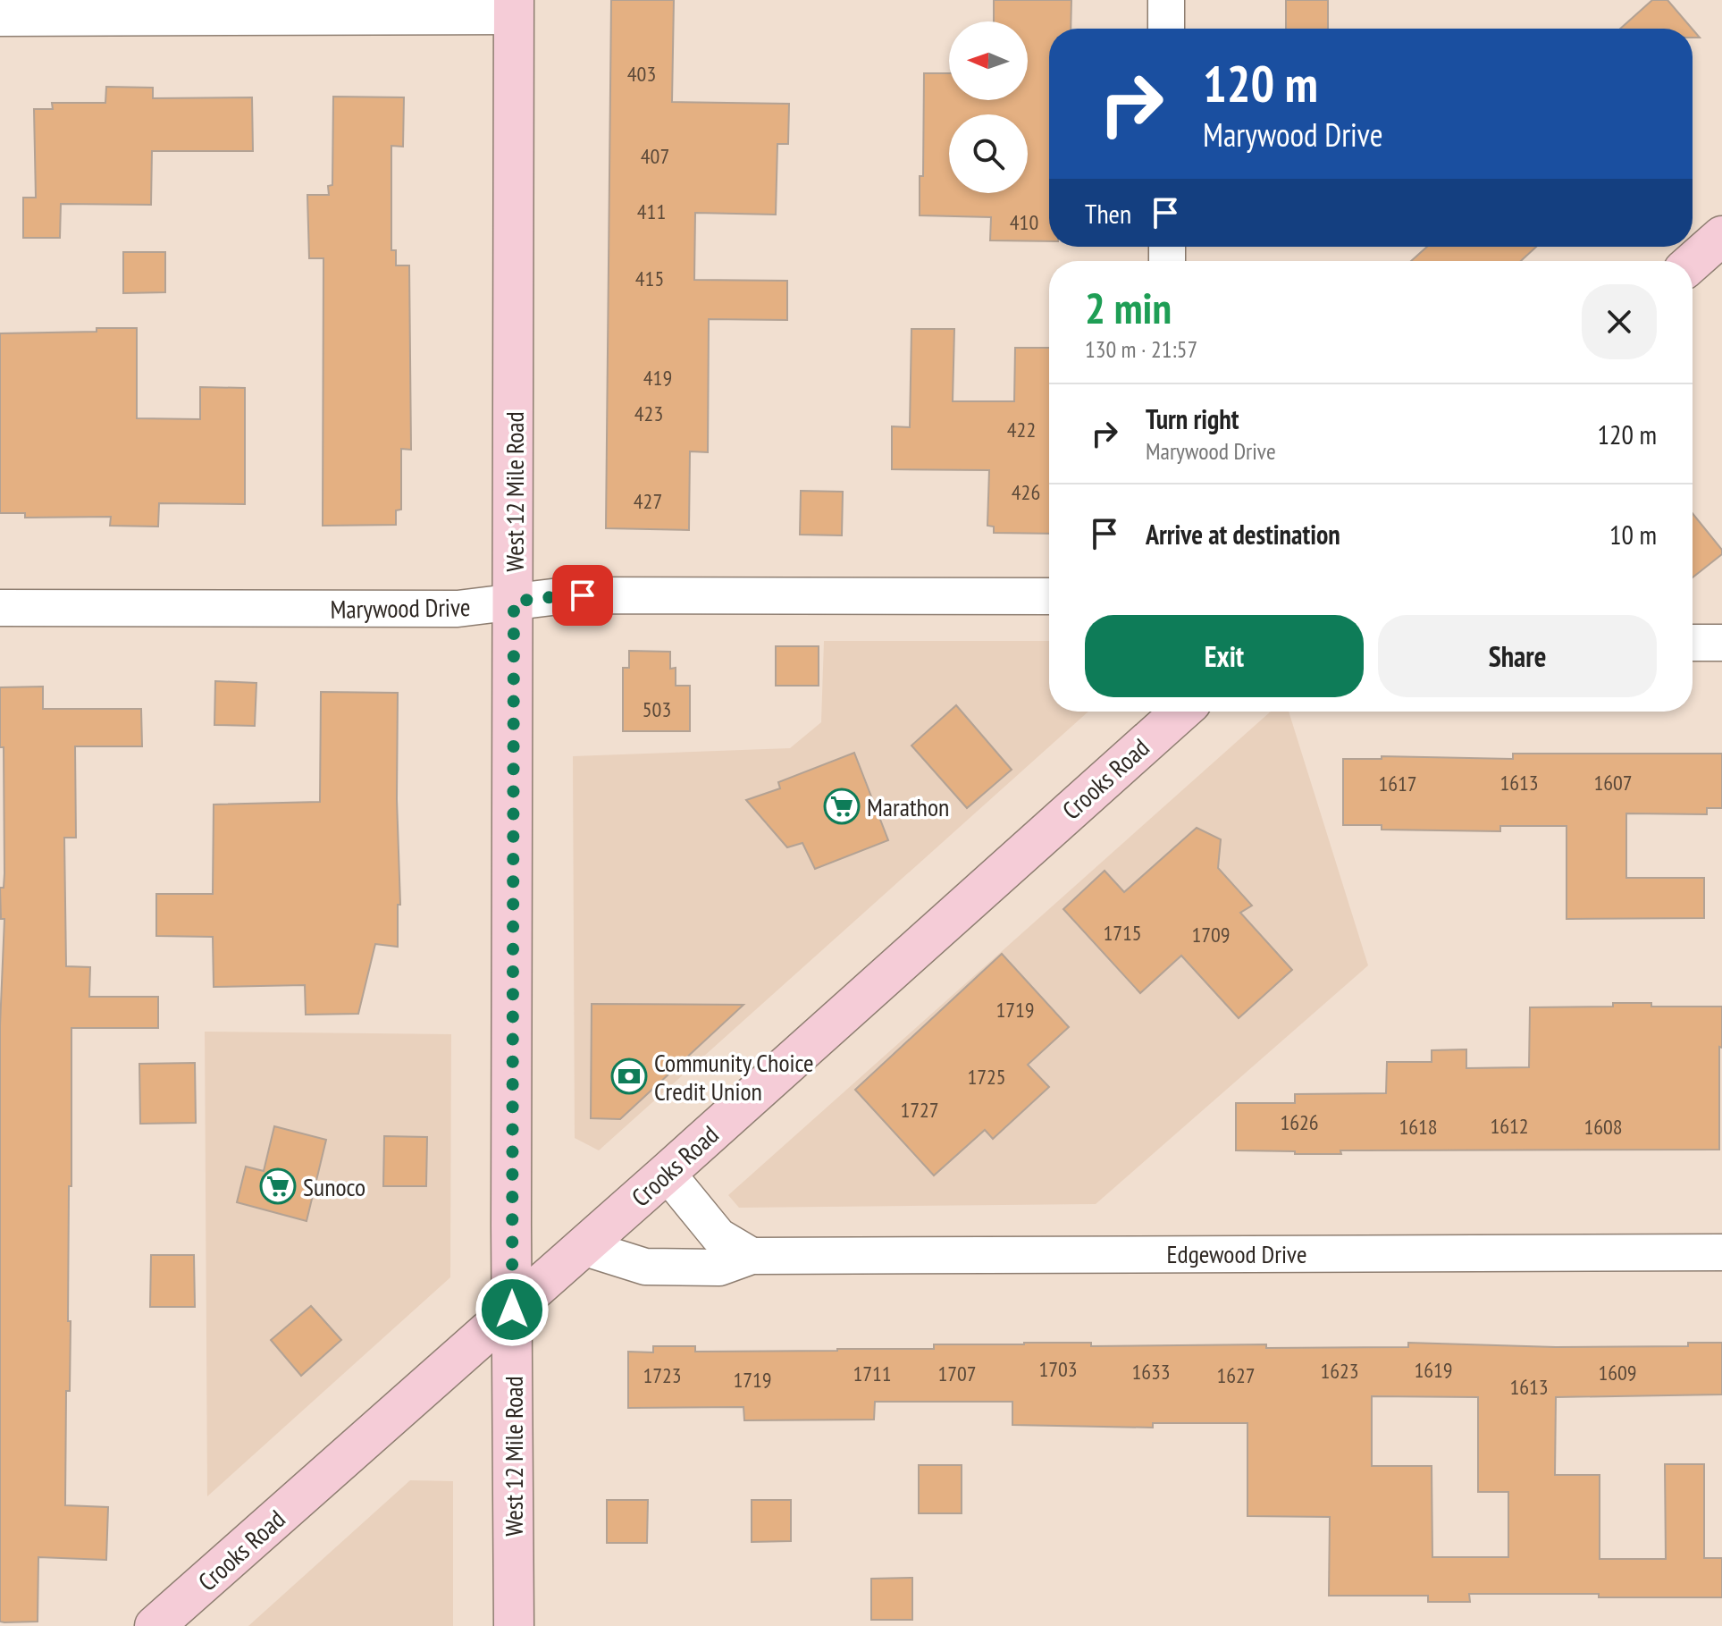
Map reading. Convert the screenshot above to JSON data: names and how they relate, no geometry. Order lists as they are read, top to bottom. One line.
{"streets":{"main road":["West 12 Mile Road","Crooks Road"],"street":["Marywood Drive","Edgewood Drive"]},"crossings":[["West 12 Mile Road","Marywood Drive"],["West 12 Mile Road","Crooks Road"],["Crooks Road","Edgewood Drive"]],"places":{"supermarket":["Marathon","Sunoco"],"bank":["Community Choice Credit Union"]},"house_numbers":["403","407","411","410","415","419","423","422","426","427","503","1613","1607","1617","1715","1709","1719","1725","1727","1626","1612","1618","1608","1703","1619","1623","1633","1609","1711","1707","1723","1627","1719","1613"],"north":"left","page":{"turn":["120 m","Marywood Drive"],"then":"Then","heading":["2 min","130 m · 21:57"],"list":[{"name":"Turn right","note":"Marywood Drive","value":"120 m"},{"name":"Arrive at destination","value":"10 m"}],"buttons":["Exit","Share"]}}
